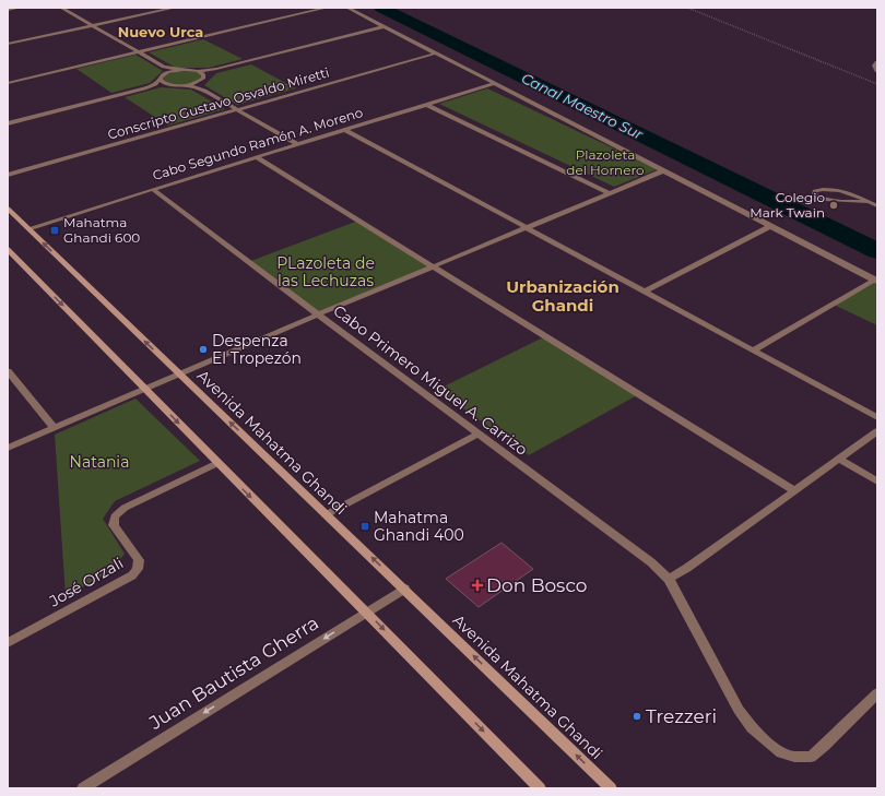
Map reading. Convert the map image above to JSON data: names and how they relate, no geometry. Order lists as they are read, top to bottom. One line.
{"streets":{"main road":["Avenida Mahatma Ghandi"],"street":["Conscripto Gustavo Osvaldo Miretti","Cabo Segundo Ramón A. Moreno","Cabo Primero Miguel A. Carrizo","José Orzali","Juan Bautista Gherra"]},"crossings":[["Cabo Segundo Ramón A. Moreno","Cabo Primero Miguel A. Carrizo"],["Cabo Segundo Ramón A. Moreno","Avenida Mahatma Ghandi"],["Avenida Mahatma Ghandi","Juan Bautista Gherra"]],"one_way":["Juan Bautista Gherra"],"districts":["Nuevo Urca","Urbanización Ghandi"],"water":["Canal Maestro Sur"],"parks":["Plazoleta del Hornero","PLazoleta de las Lechuzas","Natania"],"places":{"other":["Colegio Mark Twain","Despenza El Tropezón","Trezzeri"],"transit":["Mahatma Ghandi 600","Mahatma Ghandi 400"],"health":["Don Bosco"]}}
